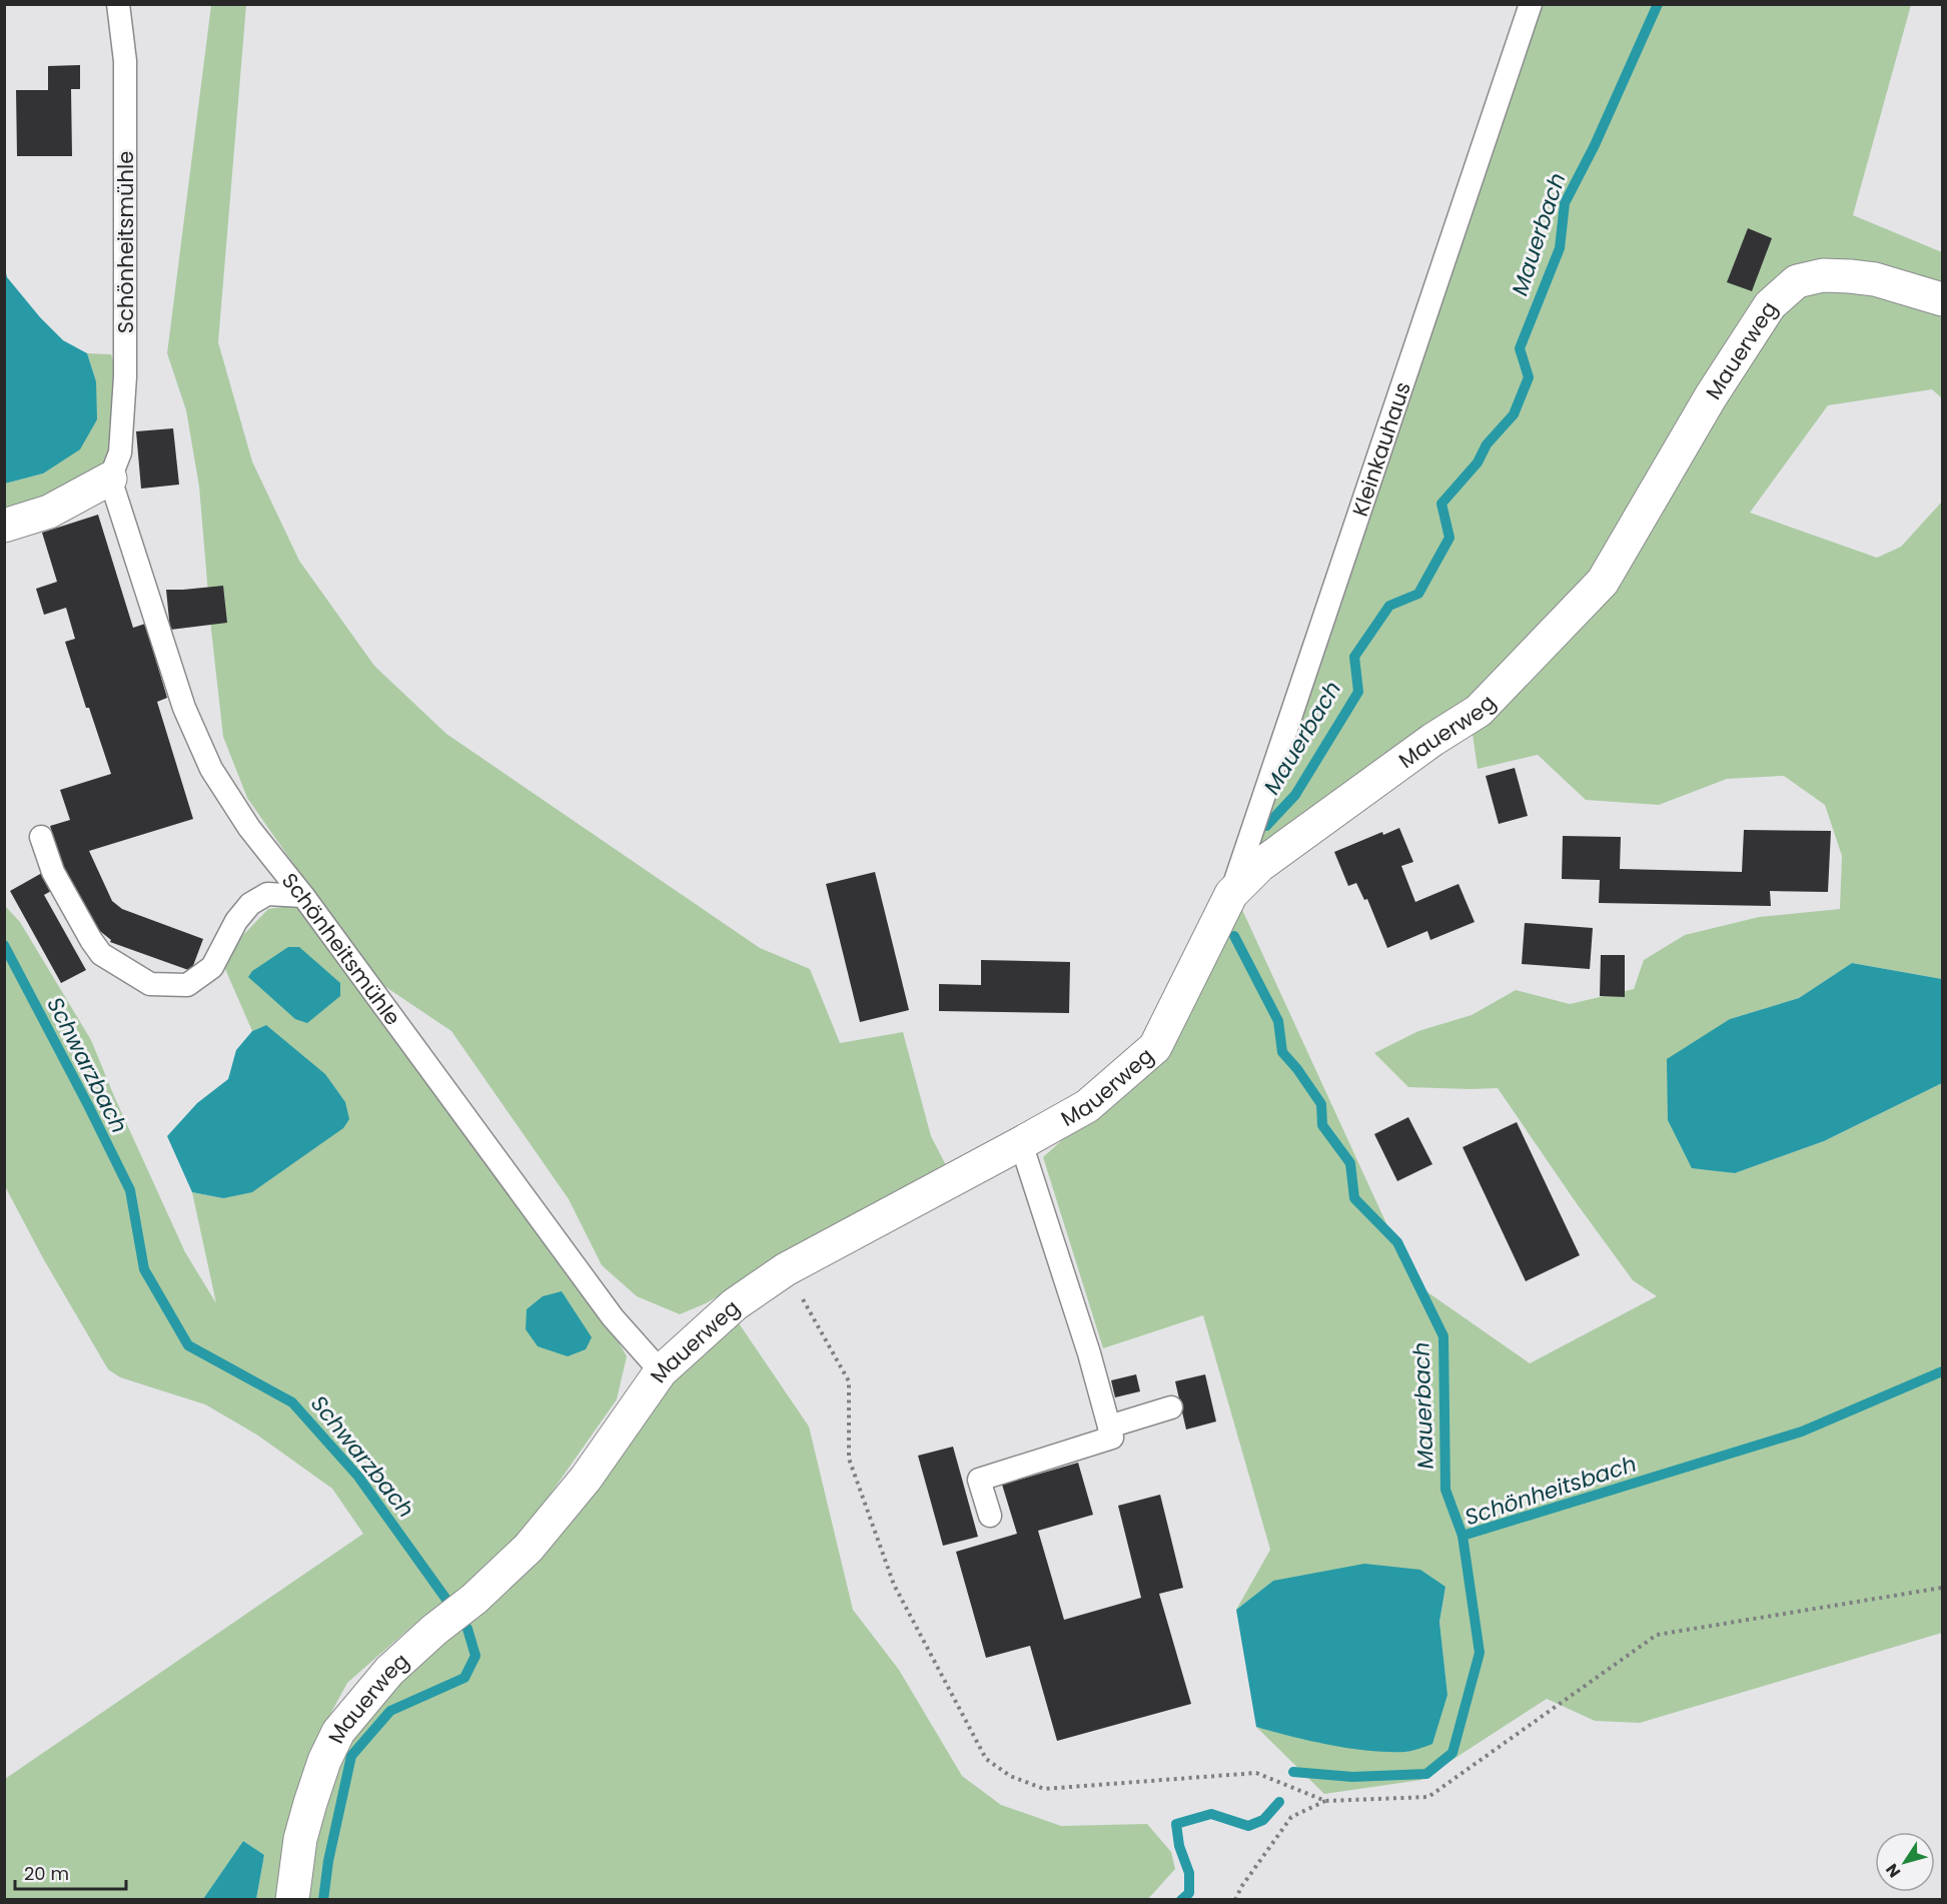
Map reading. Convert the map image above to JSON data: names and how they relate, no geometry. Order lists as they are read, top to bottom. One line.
{"streets":{"street":["Mauerweg"],"lane":["Schönheitsmühle","Kleinkauhaus"]},"crossings":[["Schönheitsmühle","Mauerweg"],["Mauerweg","Kleinkauhaus"]],"water":["Mauerbach","Schwarzbach","Schönheitsbach"],"scale_bar":"20 m","north":"bottom left"}
